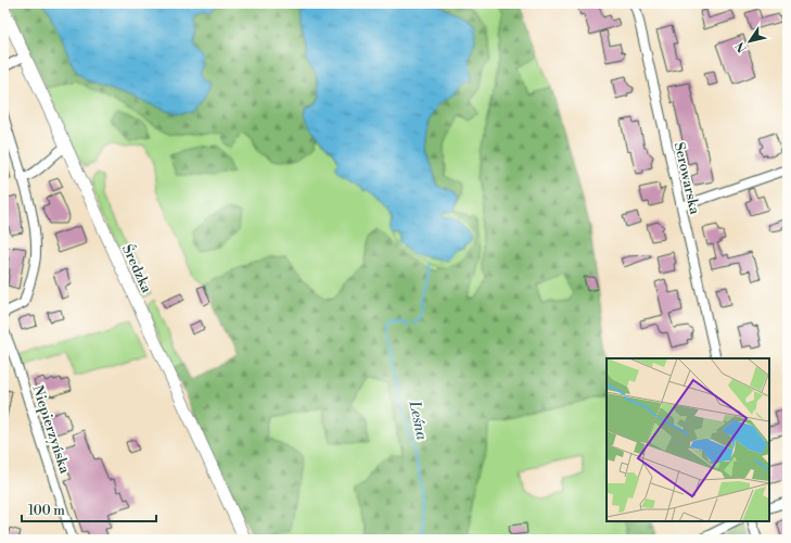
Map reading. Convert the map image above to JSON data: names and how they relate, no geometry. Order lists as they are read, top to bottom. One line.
{"streets":{"main road":["Średzka"],"street":["Serowarska","Niepierzyńska"]},"water":["Leśna"],"scale_bar":"100 m","north":"bottom left"}
